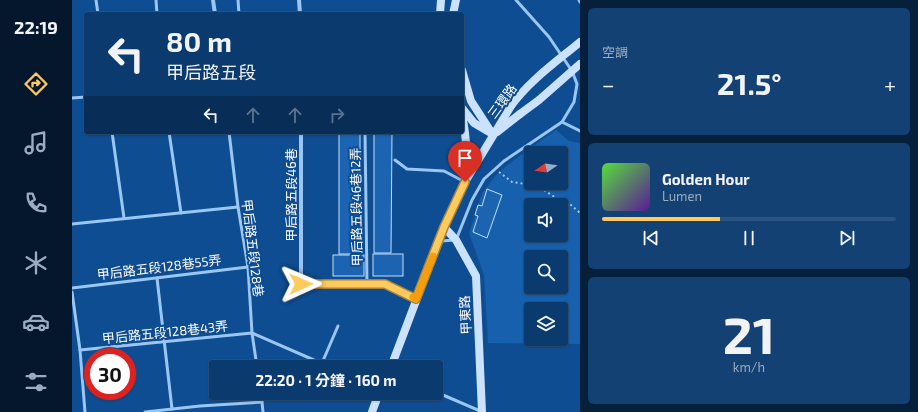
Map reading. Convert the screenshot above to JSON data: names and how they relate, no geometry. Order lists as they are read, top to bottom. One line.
{"streets":{"main road":["三環路","甲東路"],"street":["甲后路五段46巷"],"lane":["甲后路五段46巷12弄","甲后路五段128巷","甲后路五段128巷55弄","甲后路五段128巷43弄"]},"crossings":[["甲后路五段46巷","甲后路五段46巷12弄"],["甲后路五段128巷","甲后路五段128巷55弄"],["甲后路五段128巷","甲后路五段128巷43弄"]],"north":"left","page":{"tabs":"22:19","tile":["空調",["21","km/h"]],"turn":["80 m","甲后路五段"],"heat":["−","21.5°","+"],"song":["Golden Hour","Lumen"],"limit":"30","trip":"22:20 · 1 分鐘 · 160 m"}}
